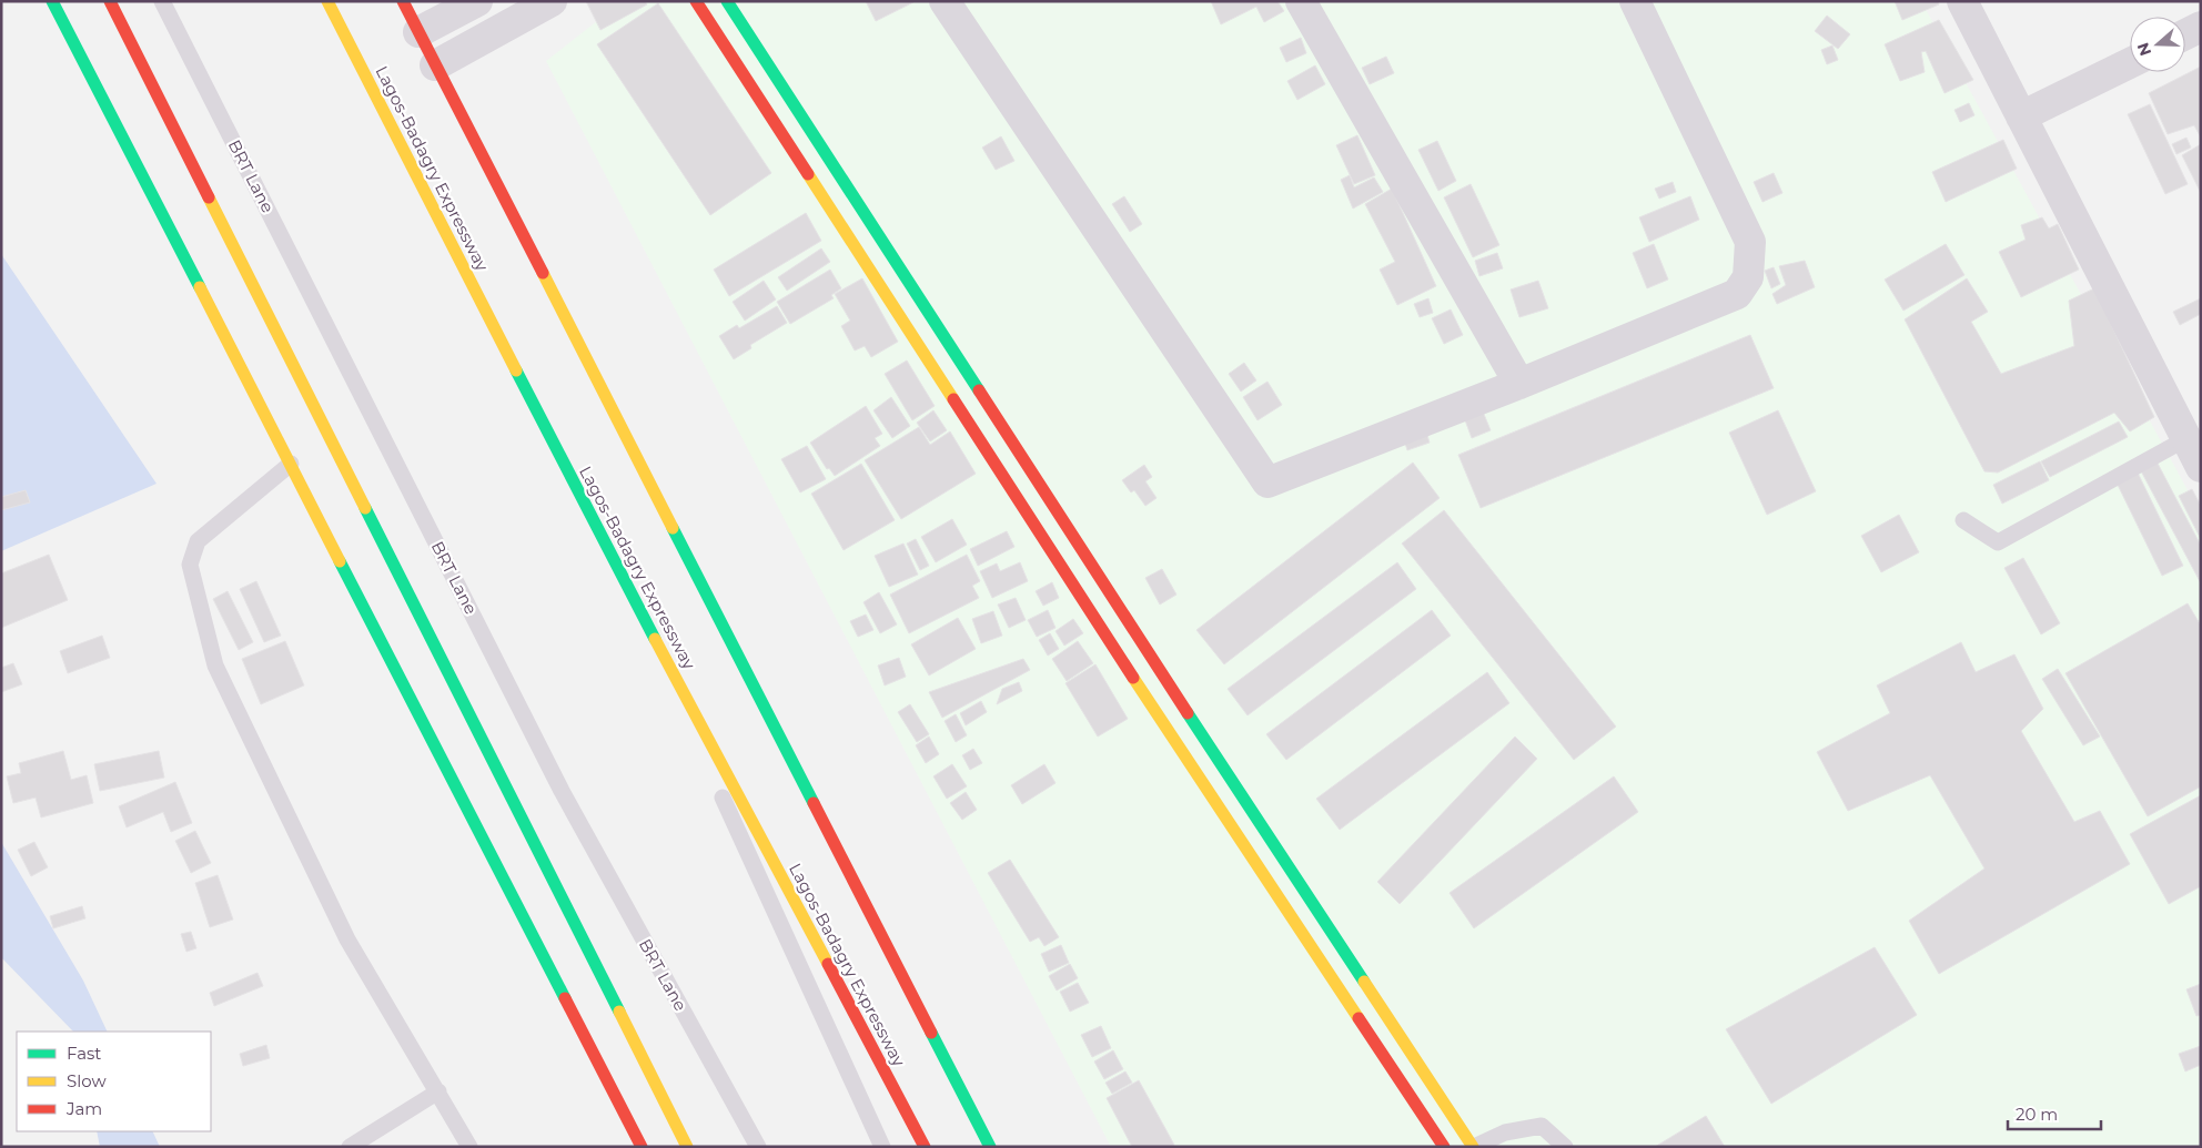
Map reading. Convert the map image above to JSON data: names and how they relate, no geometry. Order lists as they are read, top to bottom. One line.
{"streets":{"main road":["Lagos-Badagry Expressway"],"lane":["BRT Lane"]},"legend":["Fast","Slow","Jam"],"scale_bar":"20 m","north":"left"}
